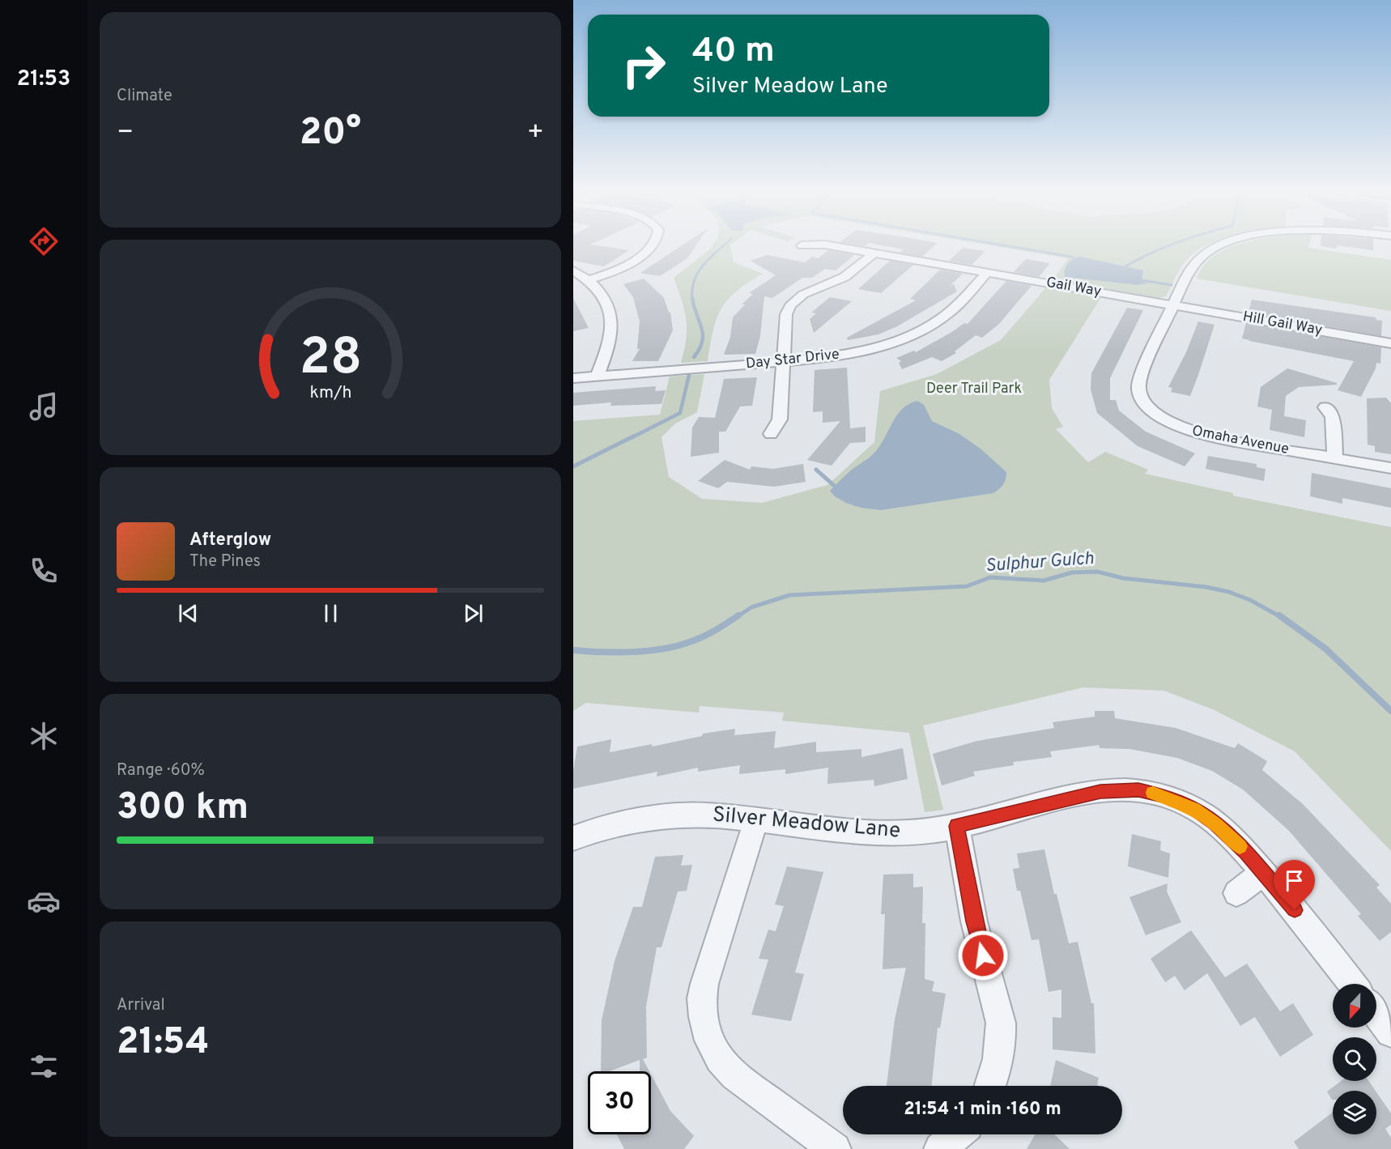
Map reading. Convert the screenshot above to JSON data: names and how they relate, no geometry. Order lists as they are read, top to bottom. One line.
{"streets":{"street":["Gail Way","Hill Gail Way","Day Star Drive","Omaha Avenue","Silver Meadow Lane"]},"crossings":[["Gail Way","Hill Gail Way"],["Gail Way","Day Star Drive"],["Gail Way","Omaha Avenue"],["Hill Gail Way","Omaha Avenue"]],"water":["Sulphur Gulch"],"parks":["Deer Trail Park"],"north":"bottom","page":{"tabs":"21:53","tile":["Climate",["Range · 60%","300 km"],["Arrival","21:54"]],"turn":["40 m","Silver Meadow Lane"],"heat":["−","20°","+"],"song":["Afterglow","The Pines"],"limit":"30","trip":"21:54 · 1 min · 160 m","gauge":["28","km/h"]}}
